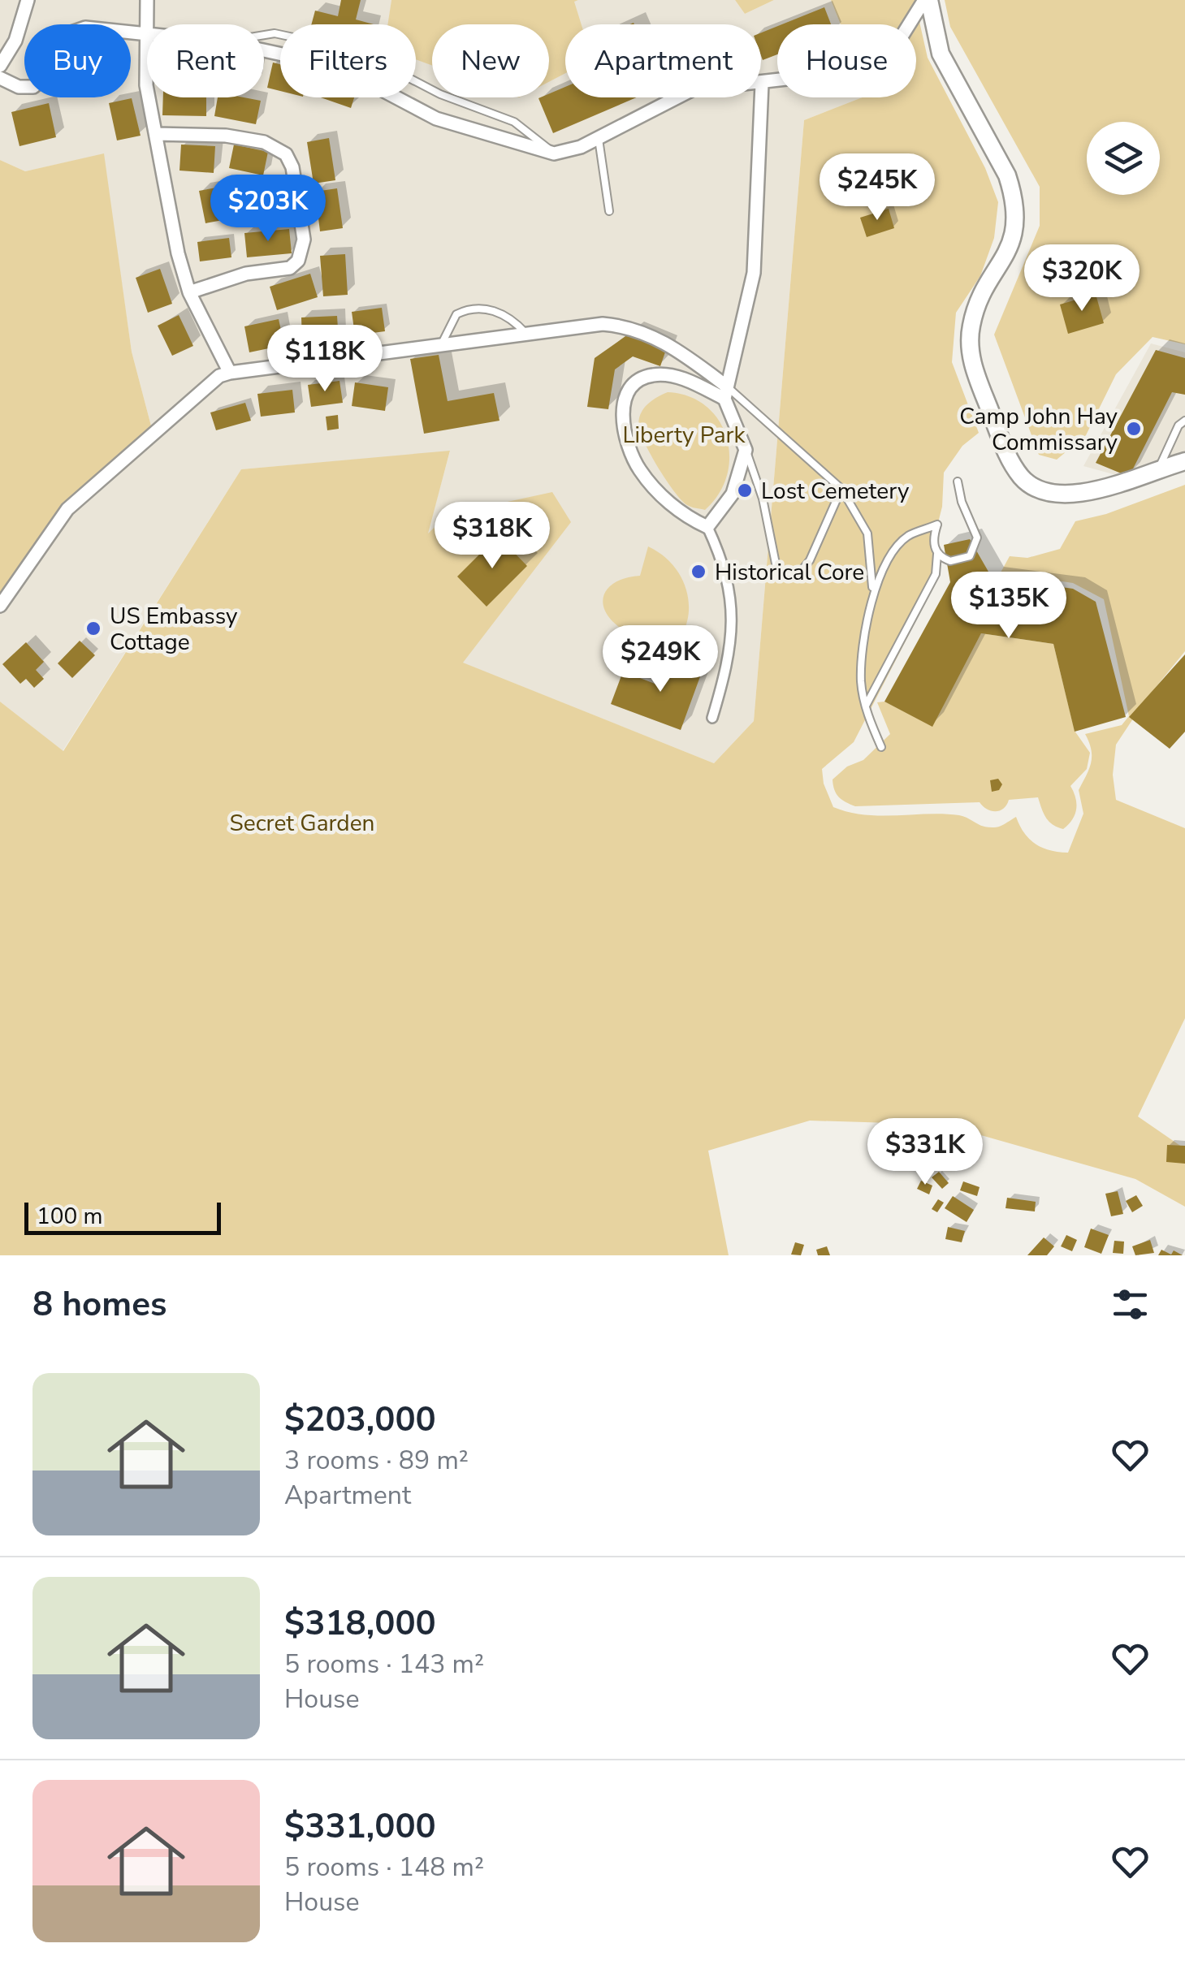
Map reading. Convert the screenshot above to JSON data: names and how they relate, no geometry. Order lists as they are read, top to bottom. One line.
{"parks":["Liberty Park","Secret Garden"],"places":["Camp John Hay Commissary","Lost Cemetery","Historical Core","US Embassy Cottage"],"scale_bar":"100 m","page":{"chip":["Buy","Rent","Filters","New","Apartment","House"],"price":["$245K","$203K","$320K","$118K","$318K","$135K","$249K","$331K"],"scale":"100 m","heading":"8 homes","list":[{"name":"$203,000","note":"3 rooms · 89 m² · Apartment"},{"name":"$318,000","note":"5 rooms · 143 m² · House"},{"name":"$331,000","note":"5 rooms · 148 m² · House"}]}}
